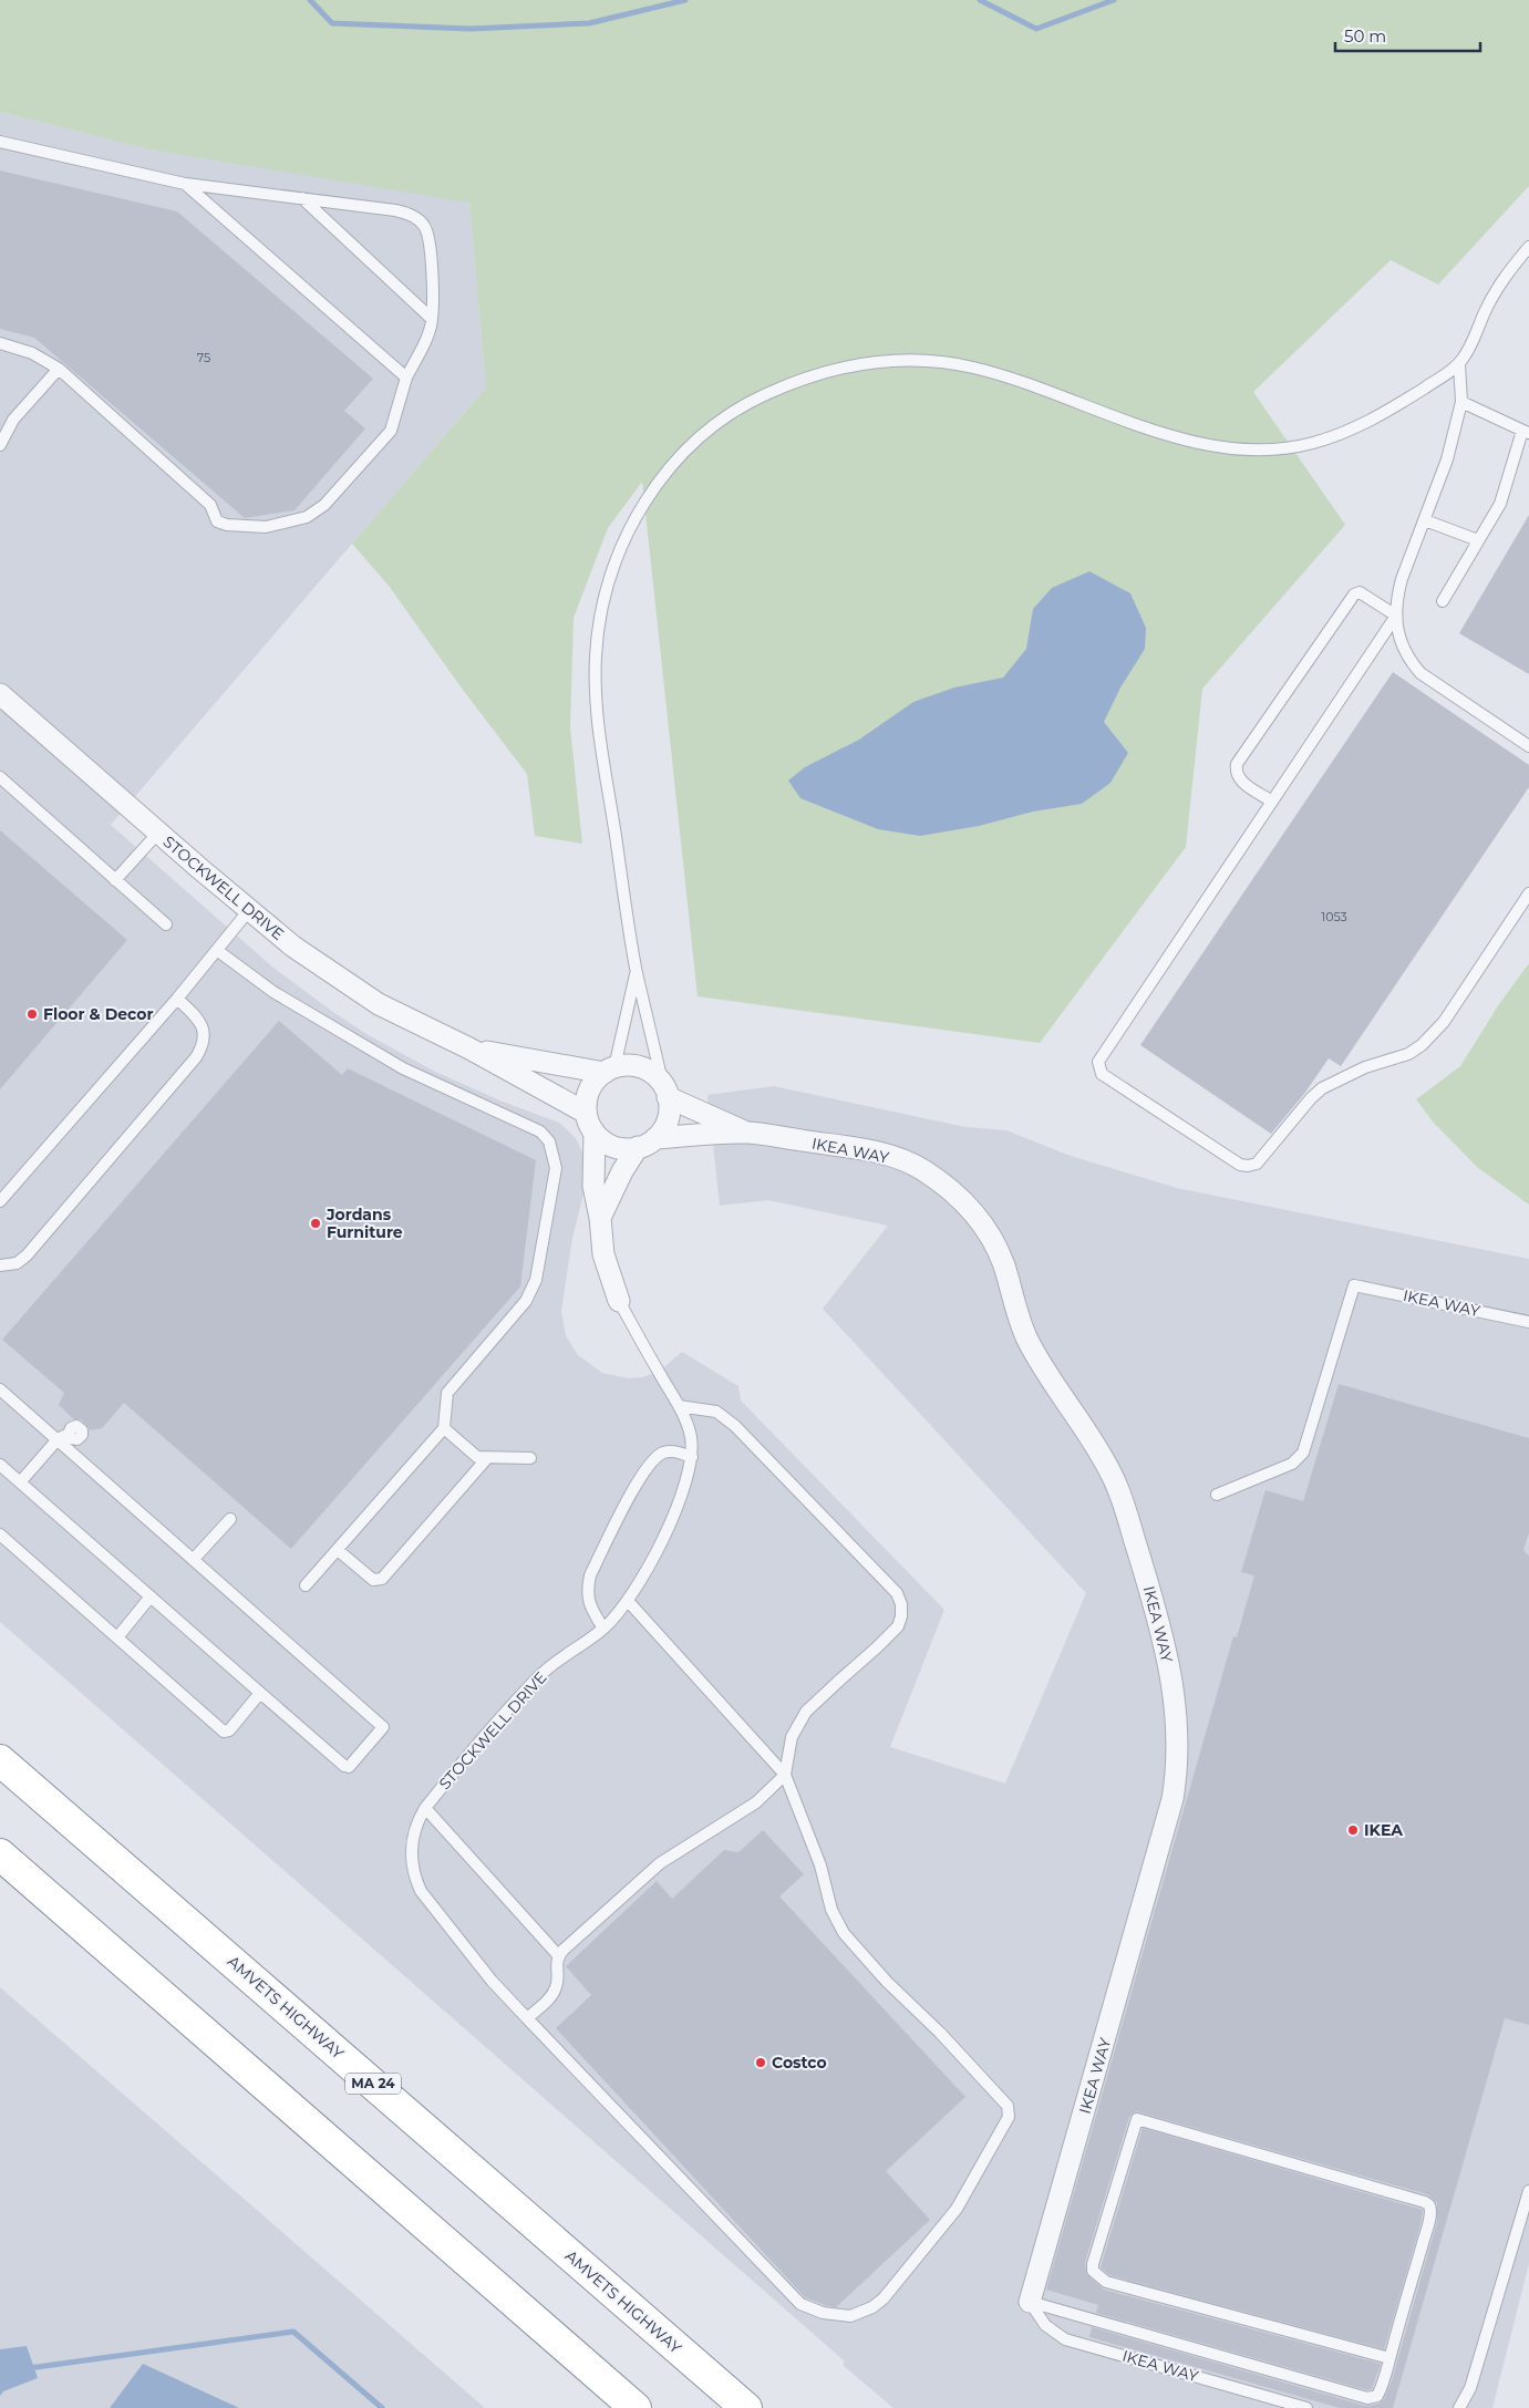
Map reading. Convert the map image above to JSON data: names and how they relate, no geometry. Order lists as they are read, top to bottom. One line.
{"streets":{"highway":["AMVETS HIGHWAY","MA 24"],"street":["STOCKWELL DRIVE","IKEA WAY"]},"crossings":[["STOCKWELL DRIVE","IKEA WAY"]],"places":["Floor & Decor","Jordans Furniture","IKEA","Costco"],"house_numbers":["75","1053"],"scale_bar":"50 m"}
